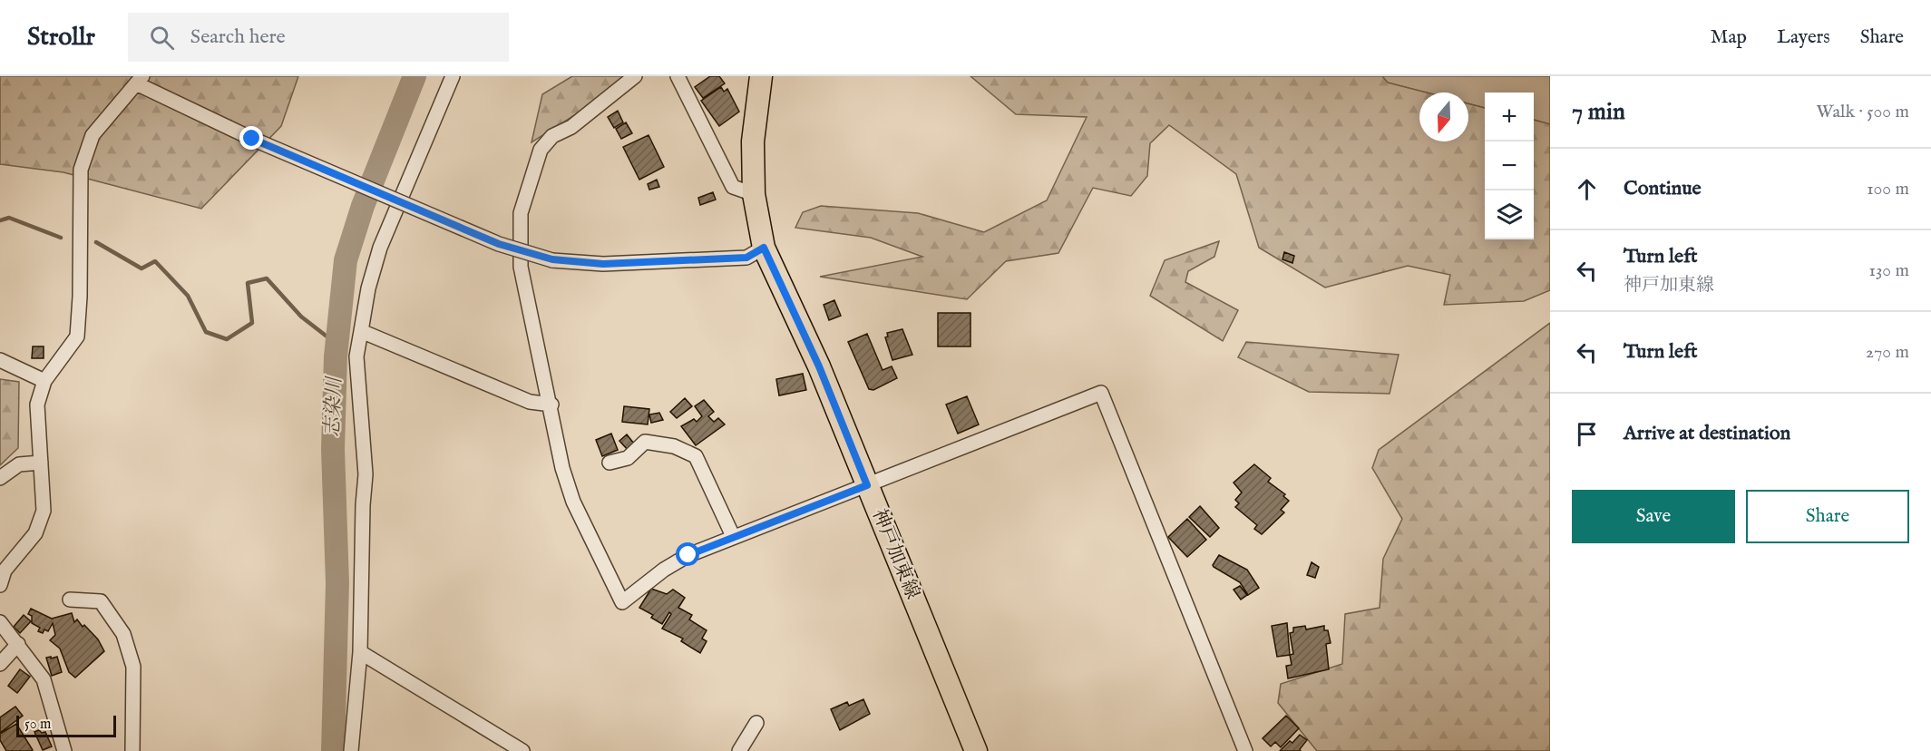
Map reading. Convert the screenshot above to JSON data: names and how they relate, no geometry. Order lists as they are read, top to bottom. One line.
{"streets":{"main road":["神戸加東線"]},"water":["志染川"],"scale_bar":"50 m","north":"bottom","page":{"header":"Strollr","search":"Search here","nav":["Map","Layers","Share"],"heading":["7 min","Walk · 500 m"],"map_buttons":["+","−"],"list":[["Continue","100 m"],["Turn left","神戸加東線","130 m"],["Turn left","270 m"],"Arrive at destination"],"buttons":["Save","Share"],"scale":"50 m"}}
